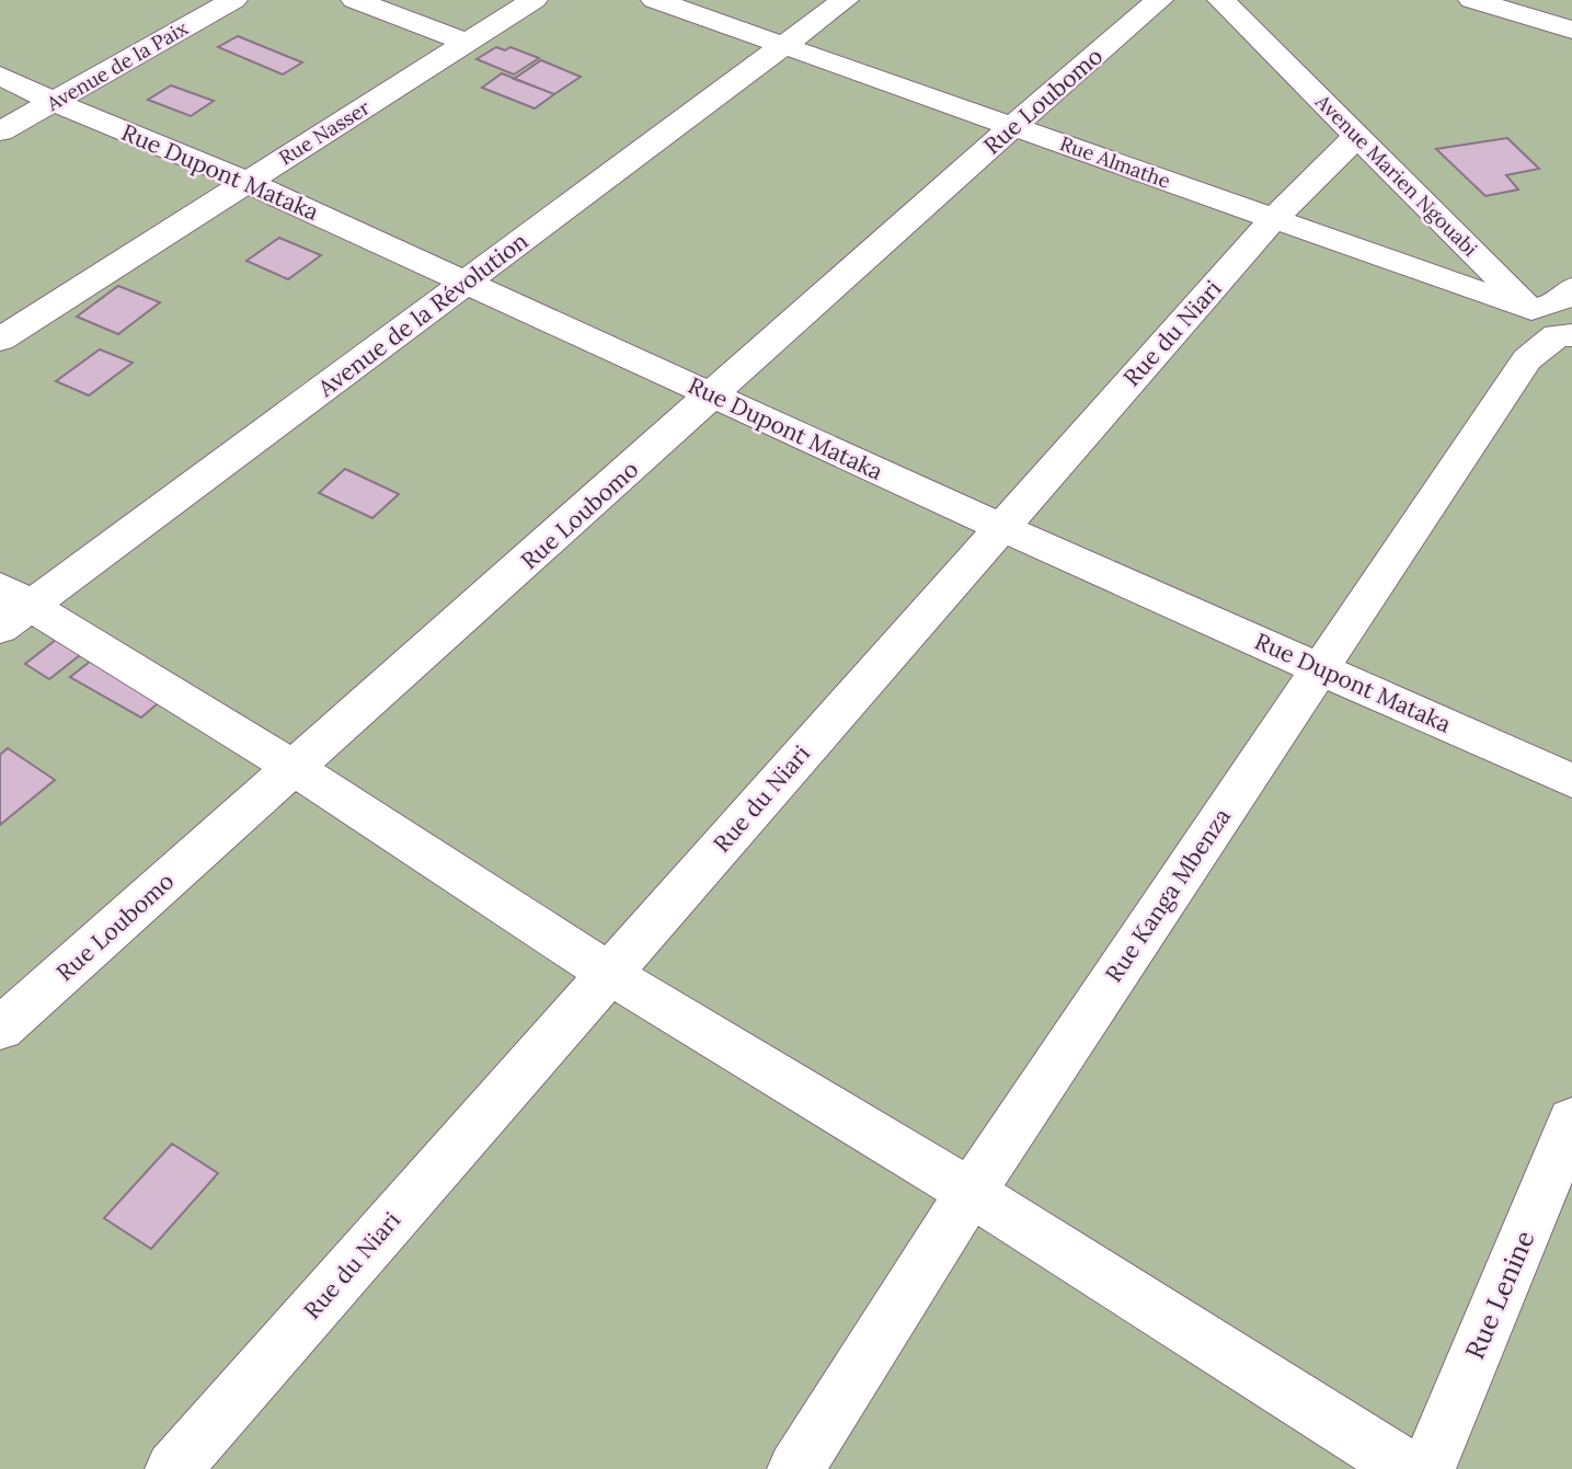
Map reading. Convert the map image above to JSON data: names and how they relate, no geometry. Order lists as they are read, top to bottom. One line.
{"streets":{"street":["Avenue de la Paix","Rue Loubomo","Rue Nasser","Rue Almathe","Rue Dupont Mataka","Avenue Marien Ngouabi","Avenue de la Révolution","Rue du Niari","Rue Kanga Mbenza","Rue Lenine"]},"crossings":[["Avenue de la Paix","Rue Dupont Mataka"],["Rue Loubomo","Rue Almathe"],["Rue Loubomo","Rue Dupont Mataka"],["Rue Nasser","Rue Dupont Mataka"],["Rue Almathe","Avenue Marien Ngouabi"],["Rue Almathe","Avenue de la Révolution"],["Rue Almathe","Rue du Niari"],["Rue Almathe","Rue Kanga Mbenza"],["Rue Dupont Mataka","Avenue de la Révolution"],["Rue Dupont Mataka","Rue du Niari"],["Rue Dupont Mataka","Rue Kanga Mbenza"],["Avenue Marien Ngouabi","Rue du Niari"],["Avenue Marien Ngouabi","Rue Kanga Mbenza"]]}
